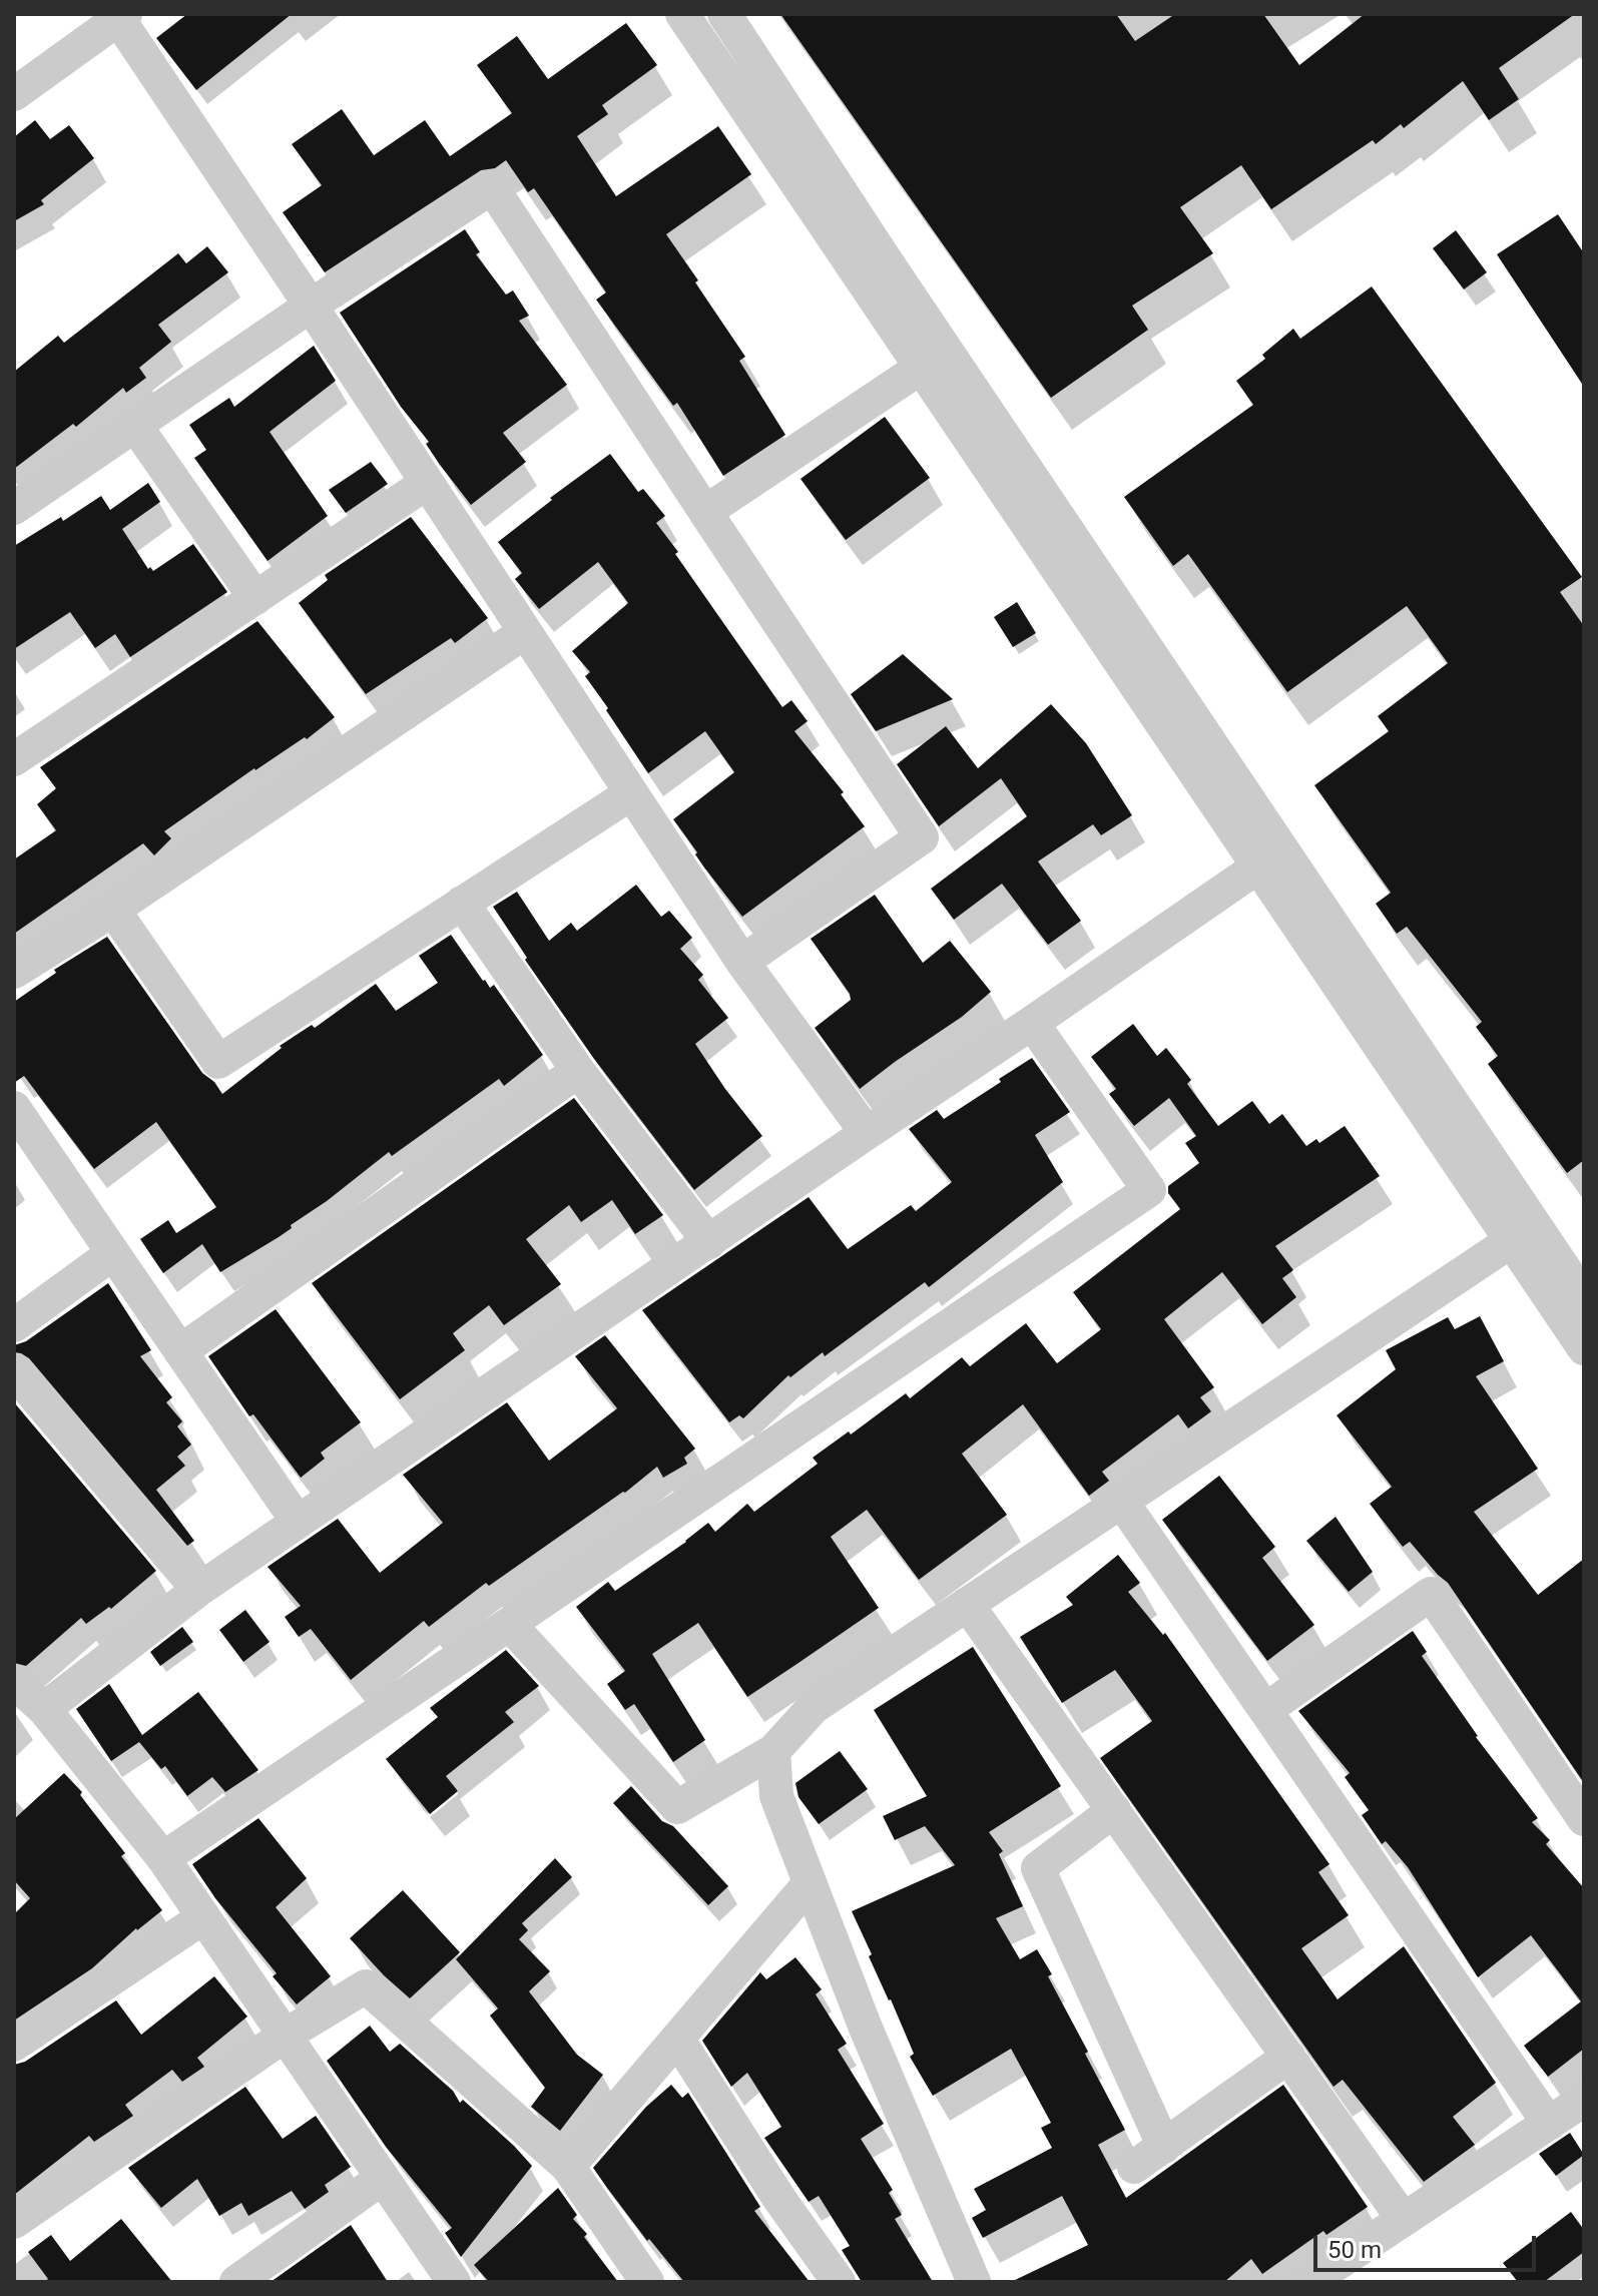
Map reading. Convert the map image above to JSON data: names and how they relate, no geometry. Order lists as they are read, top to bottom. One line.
{"scale_bar":"50 m"}
